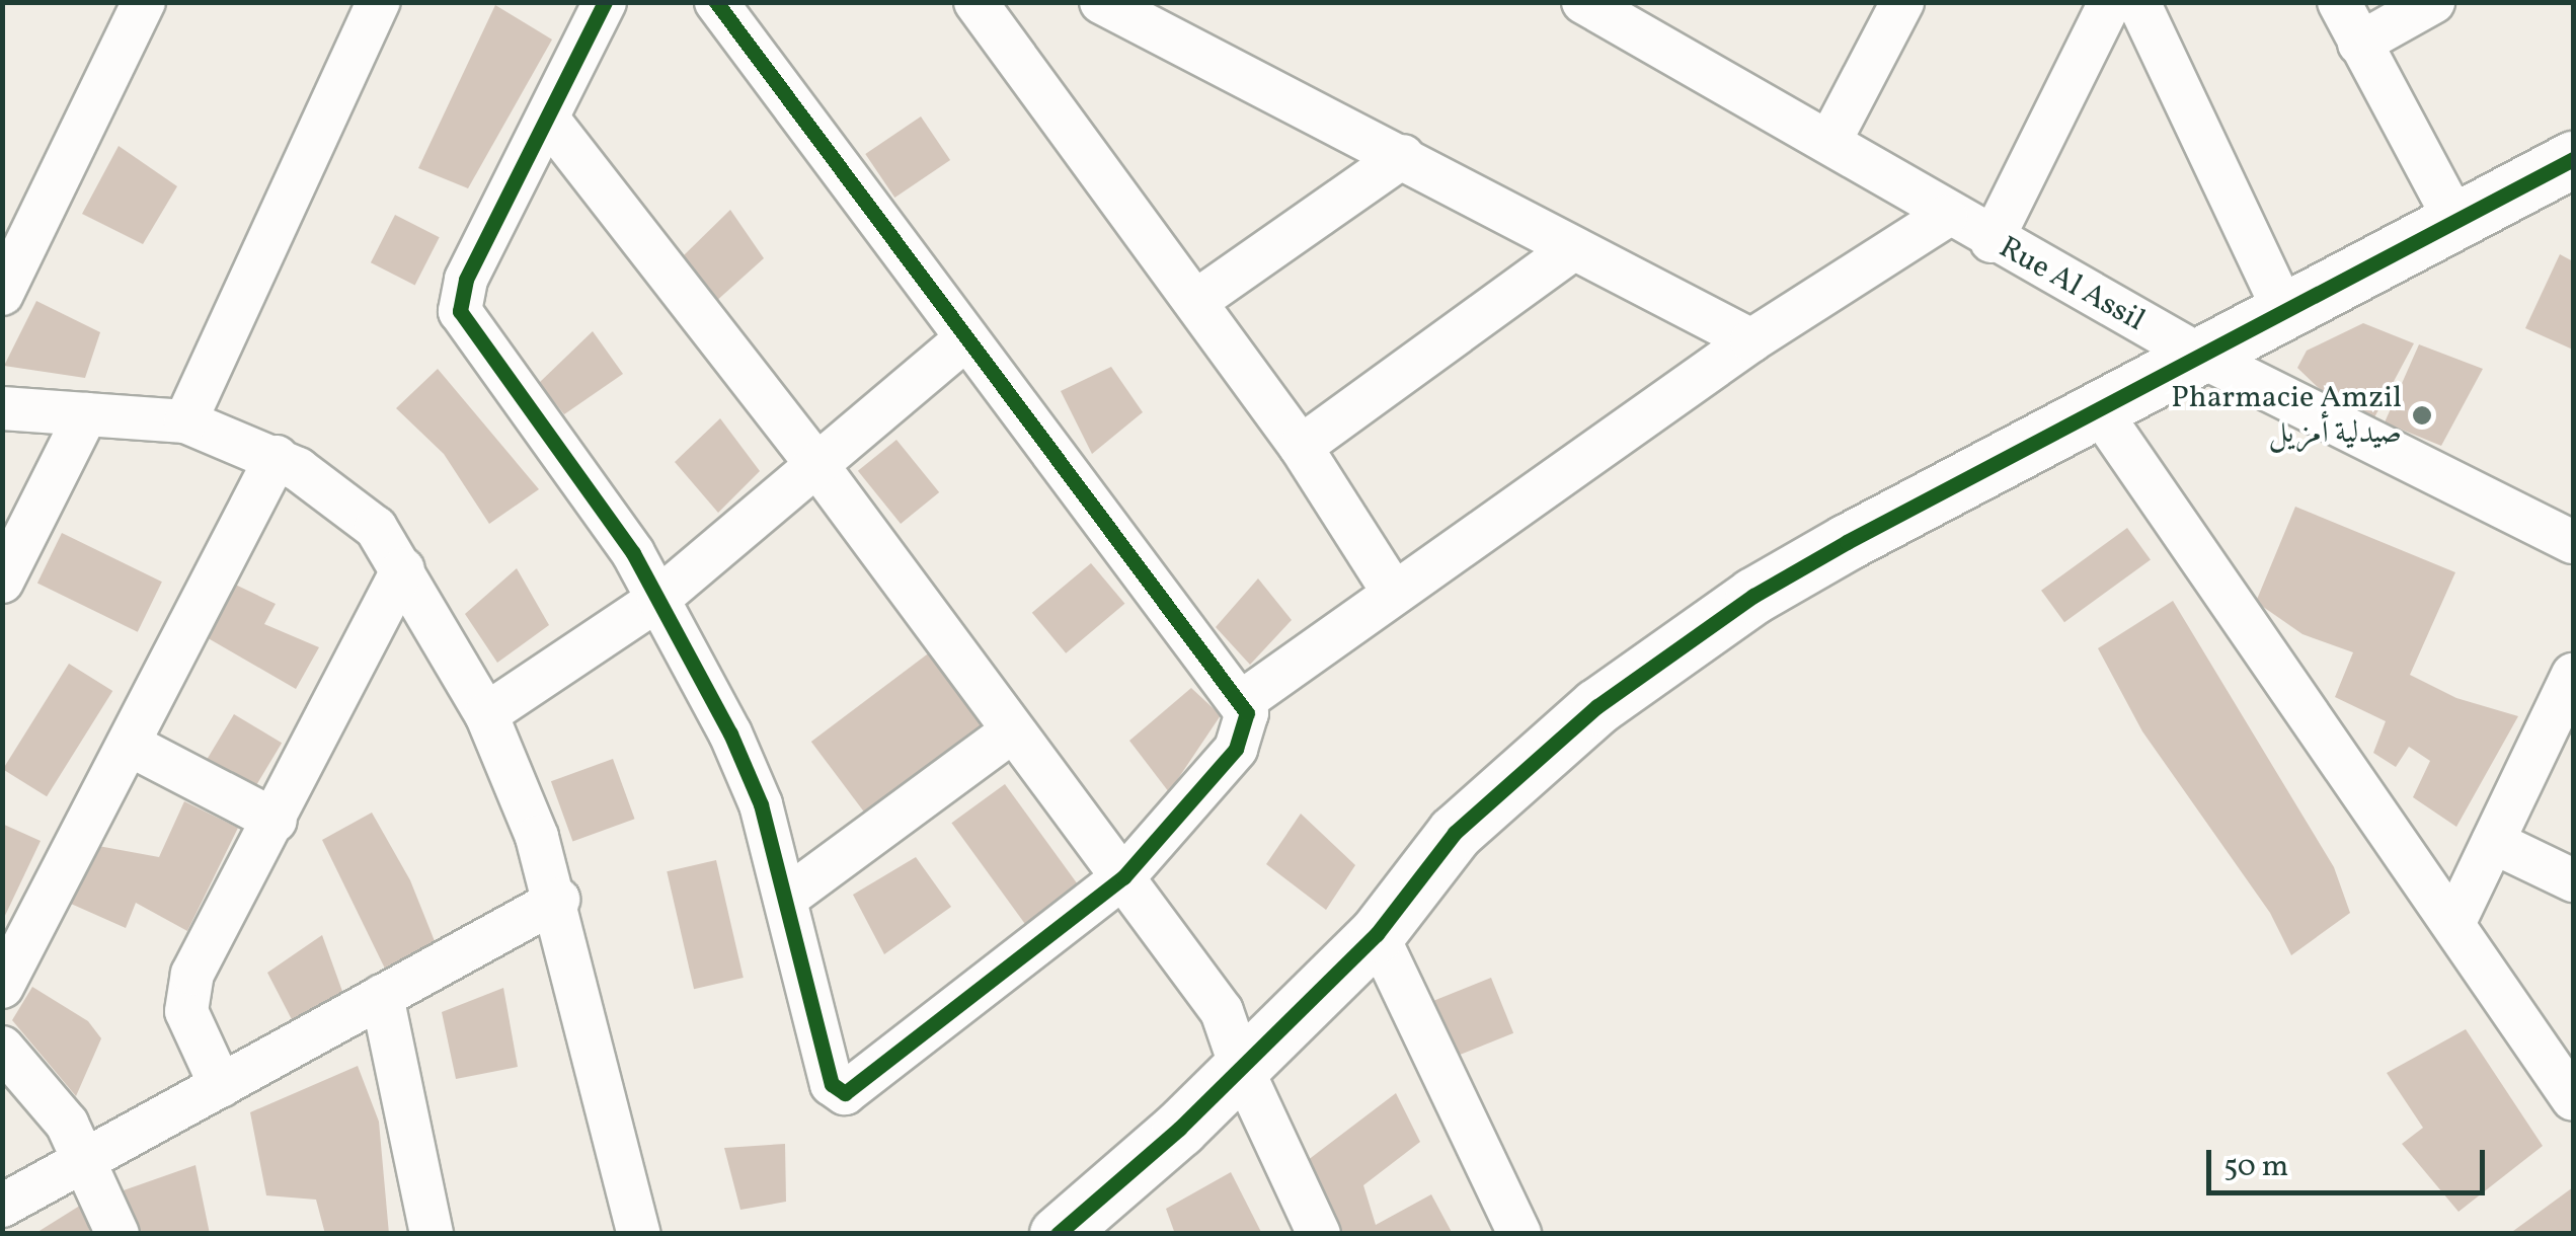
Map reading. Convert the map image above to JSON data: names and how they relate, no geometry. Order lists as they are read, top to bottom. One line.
{"streets":{"street":["Rue Al Assil"]},"places":["Pharmacie Amzil صيدلية أمزيل"],"scale_bar":"50 m"}
